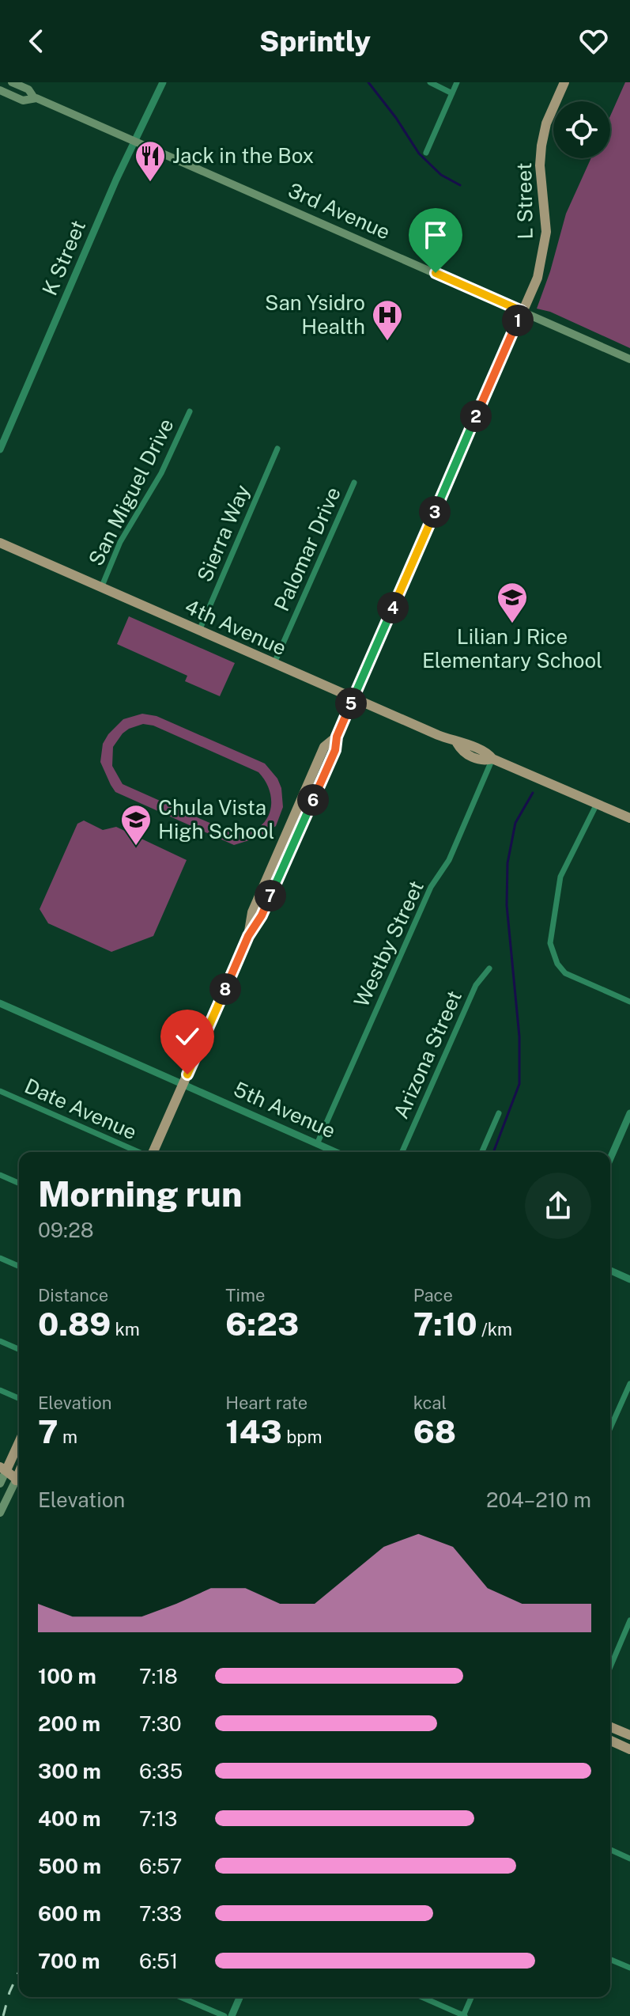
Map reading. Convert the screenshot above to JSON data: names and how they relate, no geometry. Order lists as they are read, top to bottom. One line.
{"streets":{"main road":["L Street","3rd Avenue","4th Avenue"],"street":["K Street","San Miguel Drive","Sierra Way","Palomar Drive","Westby Street","Arizona Street","Date Avenue","5th Avenue"]},"crossings":[["L Street","3rd Avenue"],["L Street","4th Avenue"],["L Street","5th Avenue"],["3rd Avenue","K Street"],["San Miguel Drive","4th Avenue"],["Sierra Way","4th Avenue"],["Palomar Drive","4th Avenue"],["4th Avenue","Westby Street"],["Westby Street","5th Avenue"]],"places":{"restaurant":["Jack in the Box"],"hospital":["San Ysidro Health"],"school or university":["Lilian J Rice Elementary School","Chula Vista High School"]},"page":{"header":"Sprintly","pins":["1","2","3","4","5","6","7","8"],"heading":["Morning run","09:28"],"stats":[["Distance","0.89 km"],["Time","6:23"],["Pace","7:10 /km"],["Elevation","7 m"],["Heart rate","143 bpm"],["kcal","68"]],"chart":["Elevation","204–210 m"],"list":[{"name":"100 m","note":"7:18"},{"name":"200 m","note":"7:30"},{"name":"300 m","note":"6:35"},{"name":"400 m","note":"7:13"},{"name":"500 m","note":"6:57"},{"name":"600 m","note":"7:33"},{"name":"700 m","note":"6:51"}]}}
